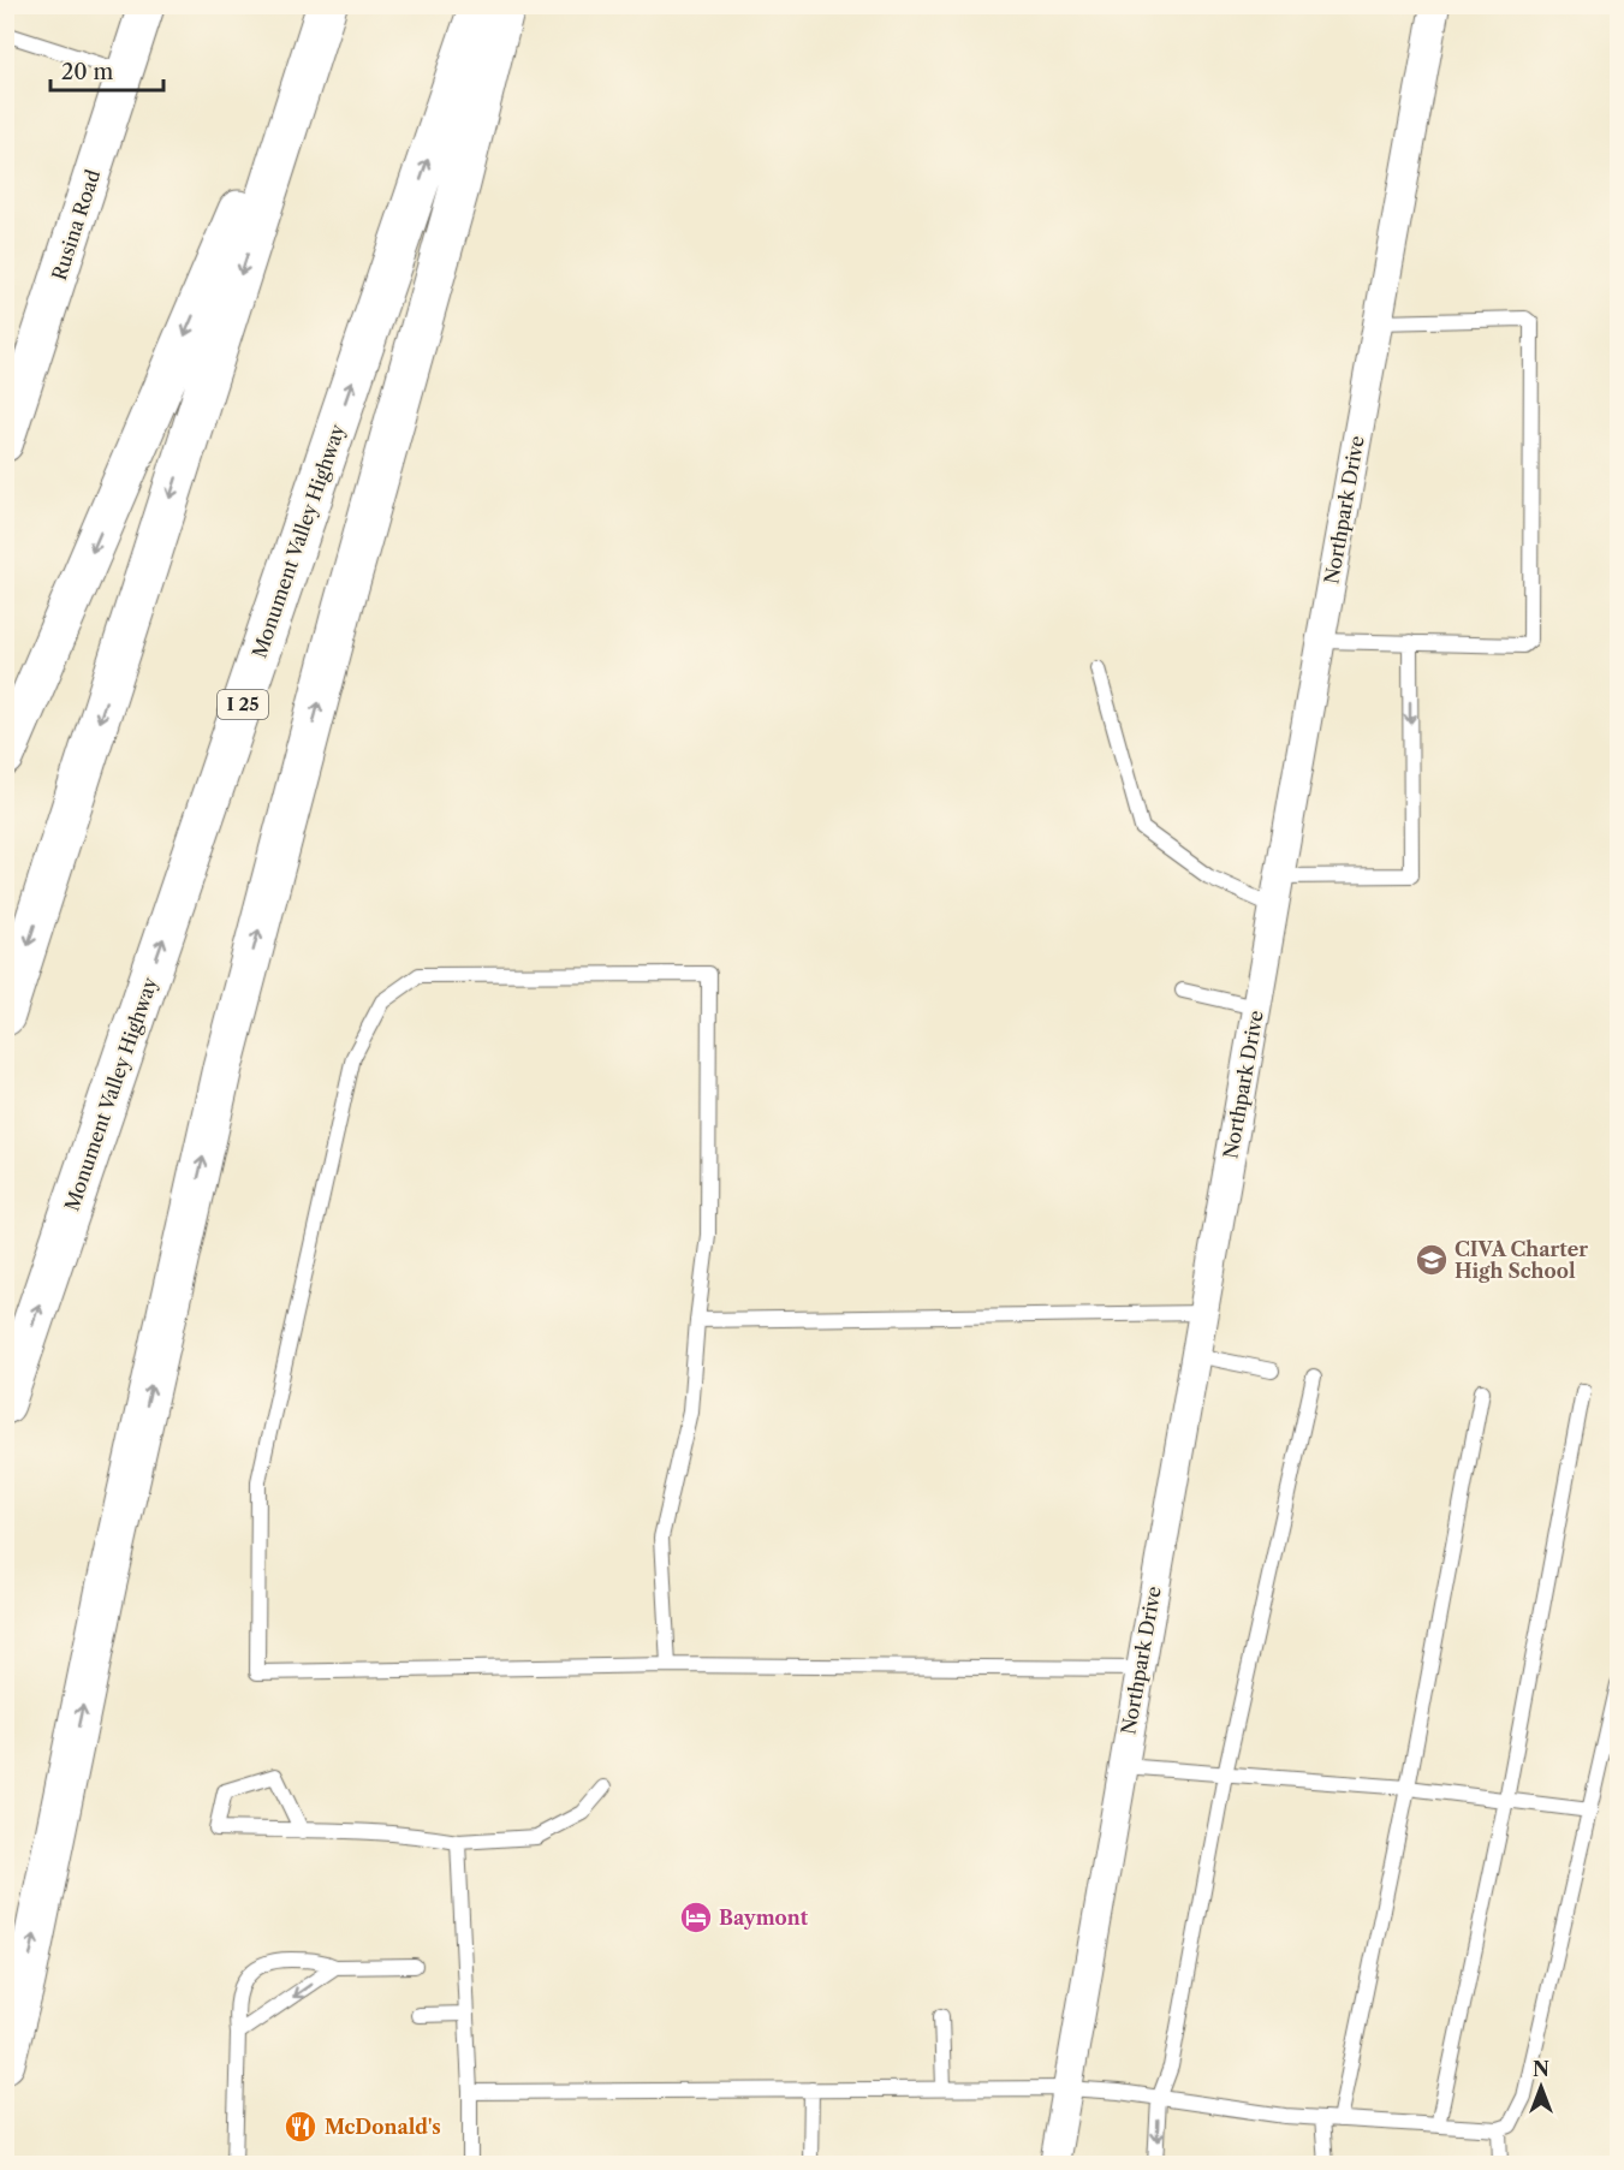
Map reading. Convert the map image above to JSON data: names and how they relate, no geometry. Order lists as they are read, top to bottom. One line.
{"streets":{"highway":["Monument Valley Highway","I 25"],"street":["Rusina Road","Northpark Drive"]},"places":{"school or university":["CIVA Charter High School"],"hotel":["Baymont"],"restaurant":["McDonald's"]},"scale_bar":"20 m","north":"top"}
